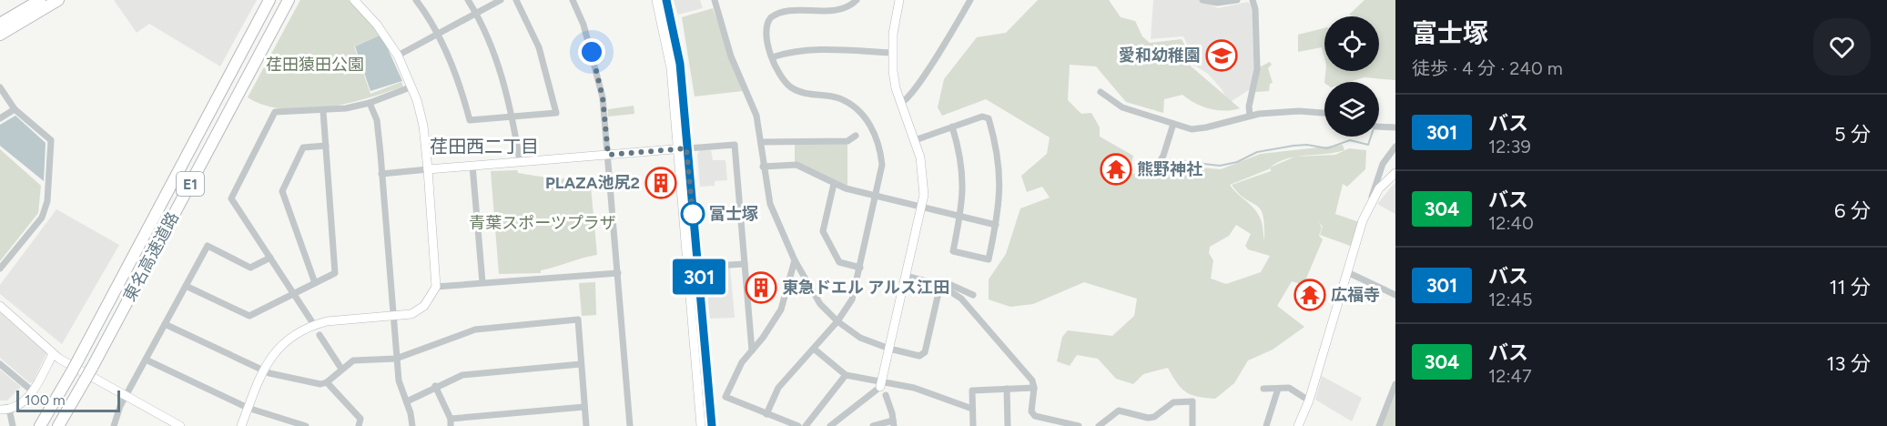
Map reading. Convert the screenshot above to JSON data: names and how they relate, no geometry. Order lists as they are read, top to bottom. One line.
{"streets":{"highway":["E1","東名高速道路"]},"districts":["荏田西二丁目"],"parks":["荏田猿田公園","青葉スポーツプラザ"],"places":{"school or university":["愛和幼稚園"],"temple":["熊野神社","広福寺"],"building":["PLAZA池尻2","東急ドエル アルス江田"],"other":["富士塚"]},"lines":["bus line 301"],"scale_bar":"100 m","page":{"on_map":"301","heading":["富士塚","徒歩 · 4 分 · 240 m"],"list":[{"mark":"301","name":"バス","note":"12:39","value":"5 分"},{"mark":"304","name":"バス","note":"12:40","value":"6 分"},{"mark":"301","name":"バス","note":"12:45","value":"11 分"},{"mark":"304","name":"バス","note":"12:47","value":"13 分"}],"scale":"100 m"}}
